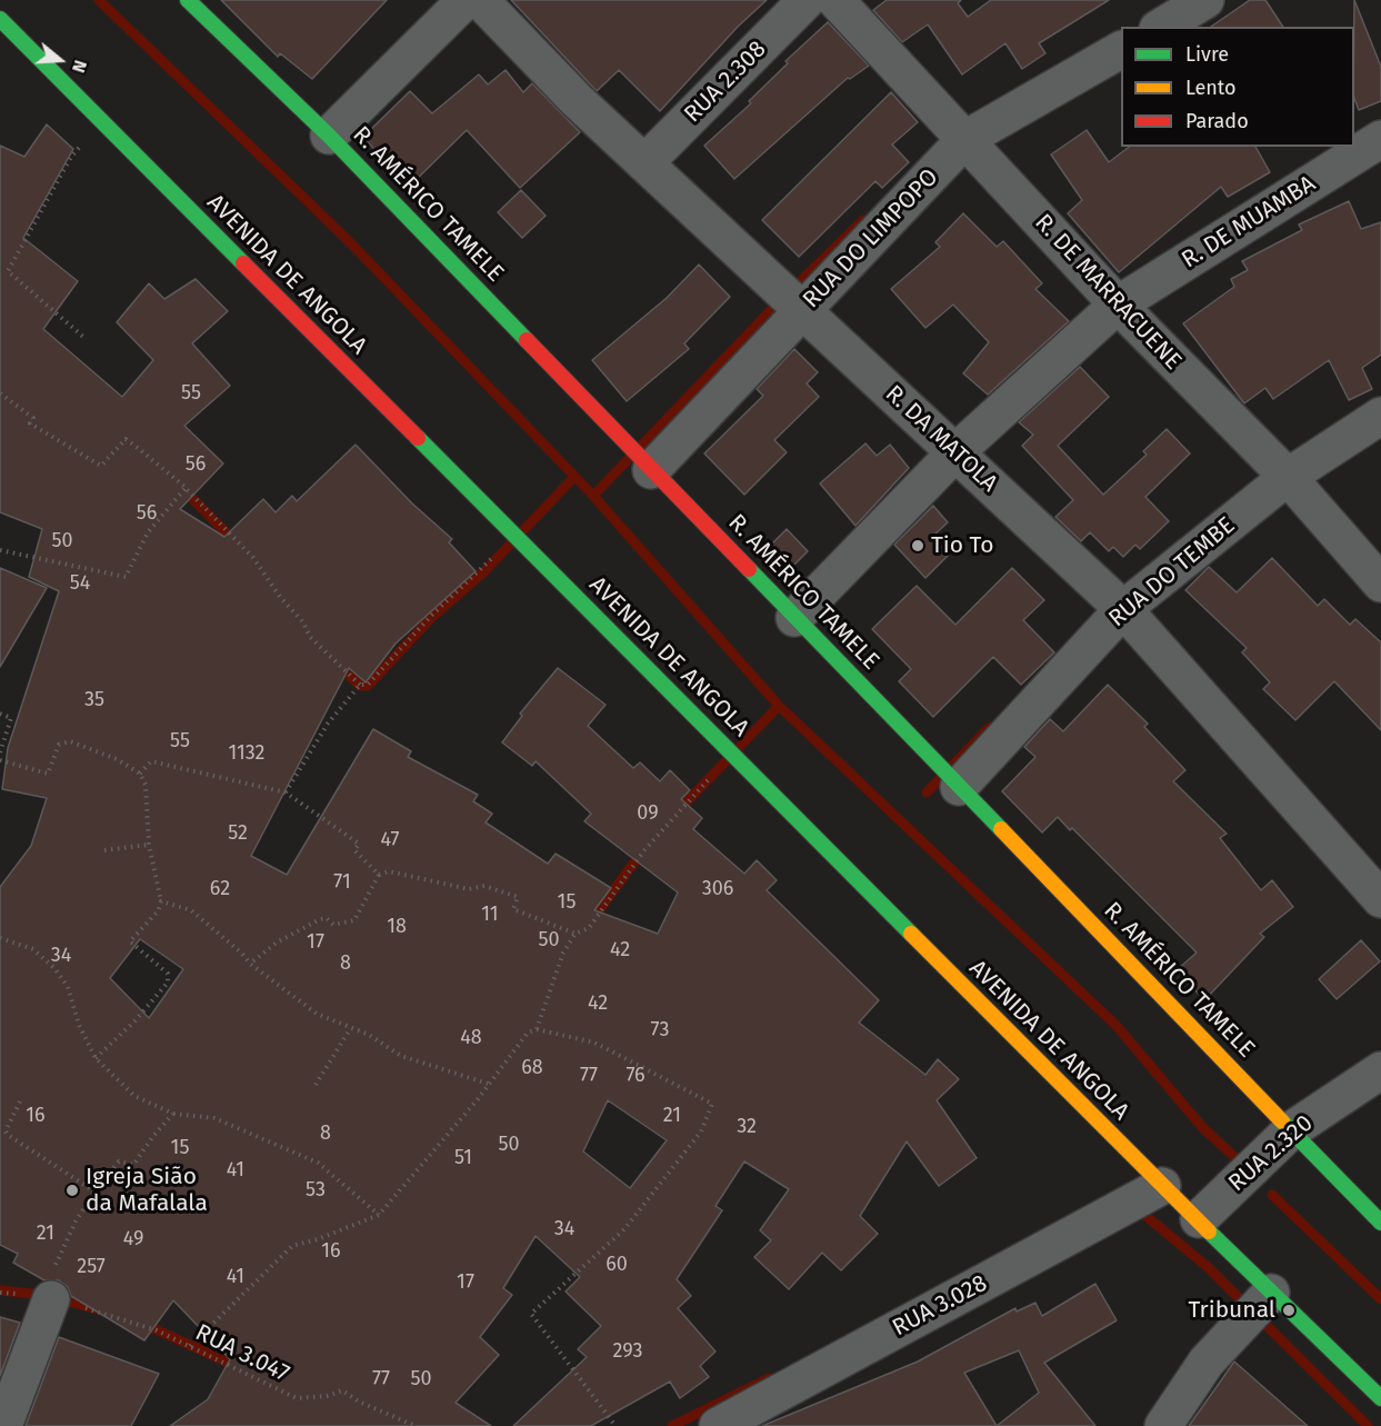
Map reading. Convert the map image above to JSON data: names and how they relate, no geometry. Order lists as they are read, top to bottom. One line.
{"streets":{"main road":["R. AMÉRICO TAMELE","AVENIDA DE ANGOLA"],"street":["RUA 2.308","R. DE MUAMBA","RUA DO LIMPOPO","R. DE MARRACUENE","R. DA MATOLA","RUA DO TEMBE","RUA 2.320","RUA 3.028"],"path":["RUA 3.047"]},"crossings":[["RUA 2.308","R. DA MATOLA"],["R. AMÉRICO TAMELE","R. DE MUAMBA"],["R. AMÉRICO TAMELE","RUA DO LIMPOPO"],["R. AMÉRICO TAMELE","RUA DO TEMBE"],["R. AMÉRICO TAMELE","RUA 2.320"],["R. DE MUAMBA","R. DE MARRACUENE"],["R. DE MUAMBA","R. DA MATOLA"],["RUA DO LIMPOPO","R. DE MARRACUENE"],["RUA DO LIMPOPO","R. DA MATOLA"],["AVENIDA DE ANGOLA","RUA 2.320"],["AVENIDA DE ANGOLA","RUA 3.028"],["R. DE MARRACUENE","RUA DO TEMBE"],["R. DA MATOLA","RUA DO TEMBE"]],"places":["Tio To","Igreja Sião da Mafalala","Tribunal"],"house_numbers":["55","56","56","50","54","35","55","1132","09","52","47","71","62","306","15","11","18","50","17","42","34","8","42","73","48","68","77","76","16","21","32","8","50","15","51","41","53","34","21","49","16","60","257","41","17","293","77","50"],"legend":["Livre","Lento","Parado"],"north":"right"}
